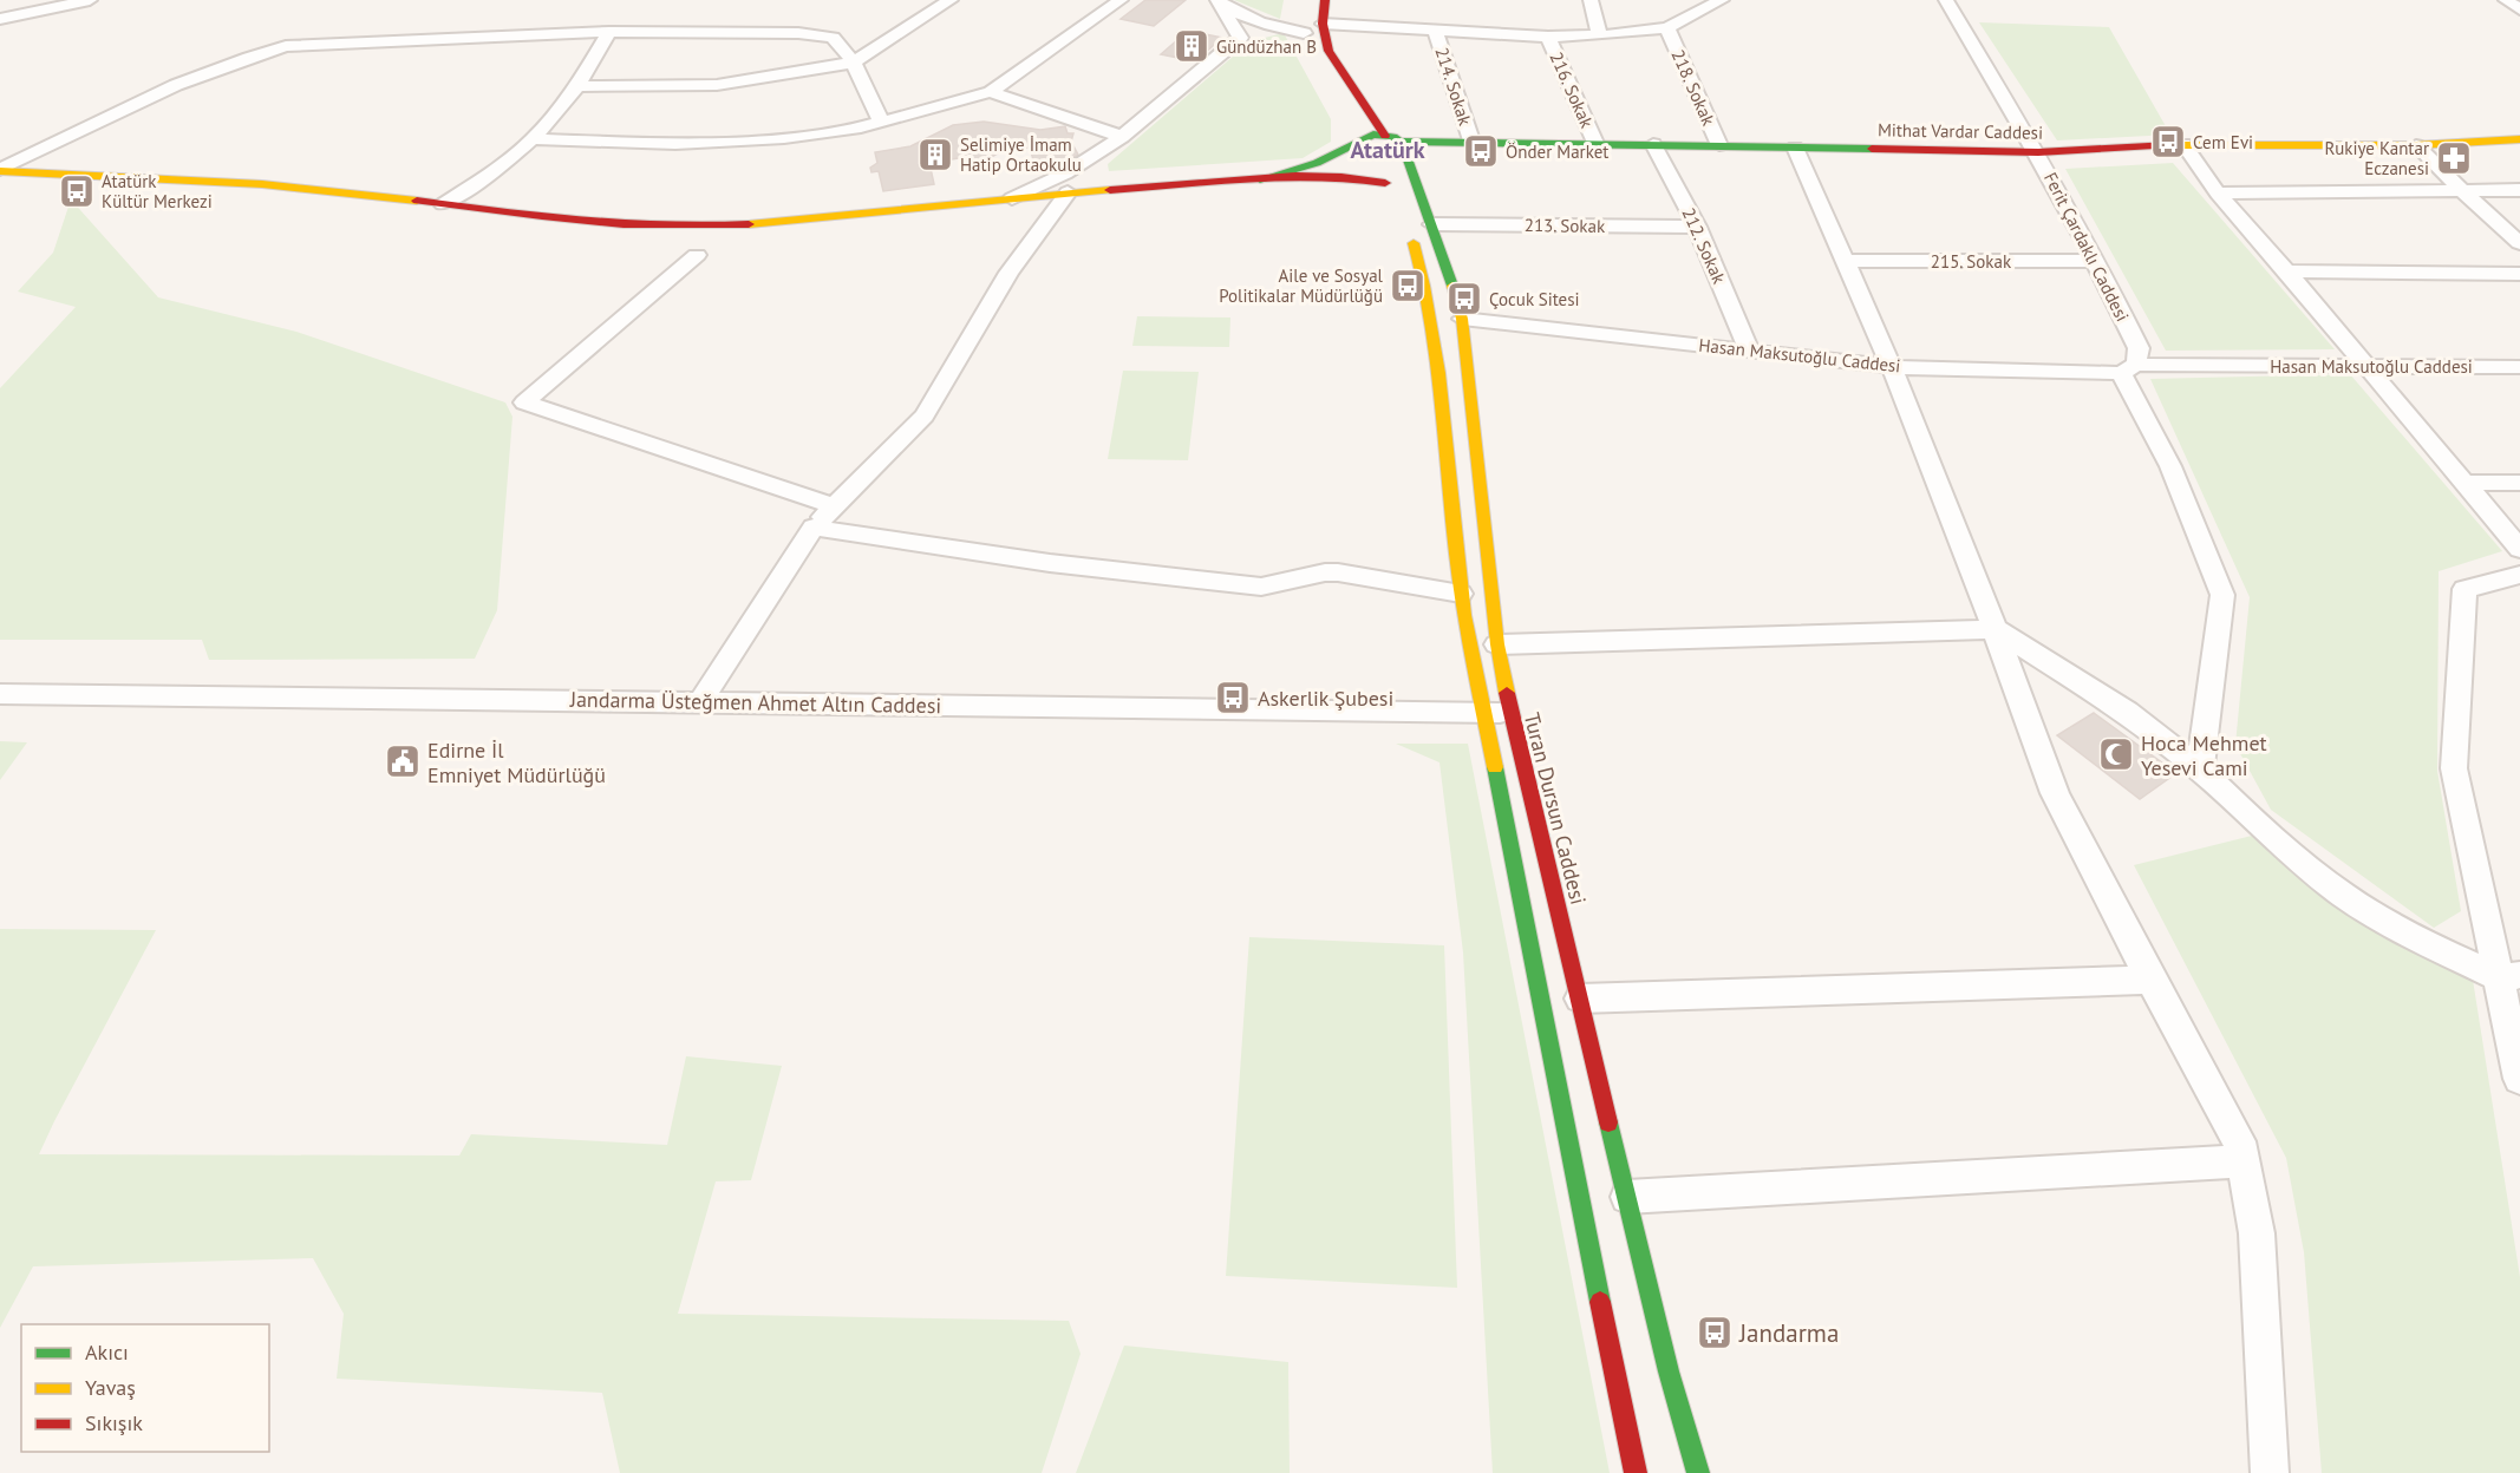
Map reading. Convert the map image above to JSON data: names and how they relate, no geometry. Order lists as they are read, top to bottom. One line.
{"streets":{"main road":["Mithat Vardar Caddesi","Turan Dursun Caddesi"],"street":["214. Sokak","218. Sokak","216. Sokak","213. Sokak","212. Sokak","Ferit Çardaklı Caddesi","215. Sokak","Hasan Maksutoğlu Caddesi","Jandarma Üsteğmen Ahmet Altın Caddesi"]},"crossings":[["214. Sokak","Mithat Vardar Caddesi"],["218. Sokak","Mithat Vardar Caddesi"],["216. Sokak","Mithat Vardar Caddesi"],["Mithat Vardar Caddesi","212. Sokak"],["Mithat Vardar Caddesi","Ferit Çardaklı Caddesi"],["Mithat Vardar Caddesi","Turan Dursun Caddesi"],["213. Sokak","212. Sokak"],["213. Sokak","Turan Dursun Caddesi"],["212. Sokak","Hasan Maksutoğlu Caddesi"],["Ferit Çardaklı Caddesi","215. Sokak"],["Ferit Çardaklı Caddesi","Hasan Maksutoğlu Caddesi"],["Hasan Maksutoğlu Caddesi","Turan Dursun Caddesi"],["Jandarma Üsteğmen Ahmet Altın Caddesi","Turan Dursun Caddesi"]],"districts":["Atatürk"],"places":{"building":["Gündüzhan B","Selimiye İmam Hatip Ortaokulu"],"bus stop":["Cem Evi","Önder Market","Atatürk Kültür Merkezi","Aile ve Sosyal Politikalar Müdürlüğü","Çocuk Sitesi","Askerlik Şubesi","Jandarma"],"pharmacy":["Rukiye Kantar Eczanesi"],"mosque":["Hoca Mehmet Yesevi Cami"],"public building":["Edirne İl Emniyet Müdürlüğü"]},"legend":["Akıcı","Yavaş","Sıkışık"]}
